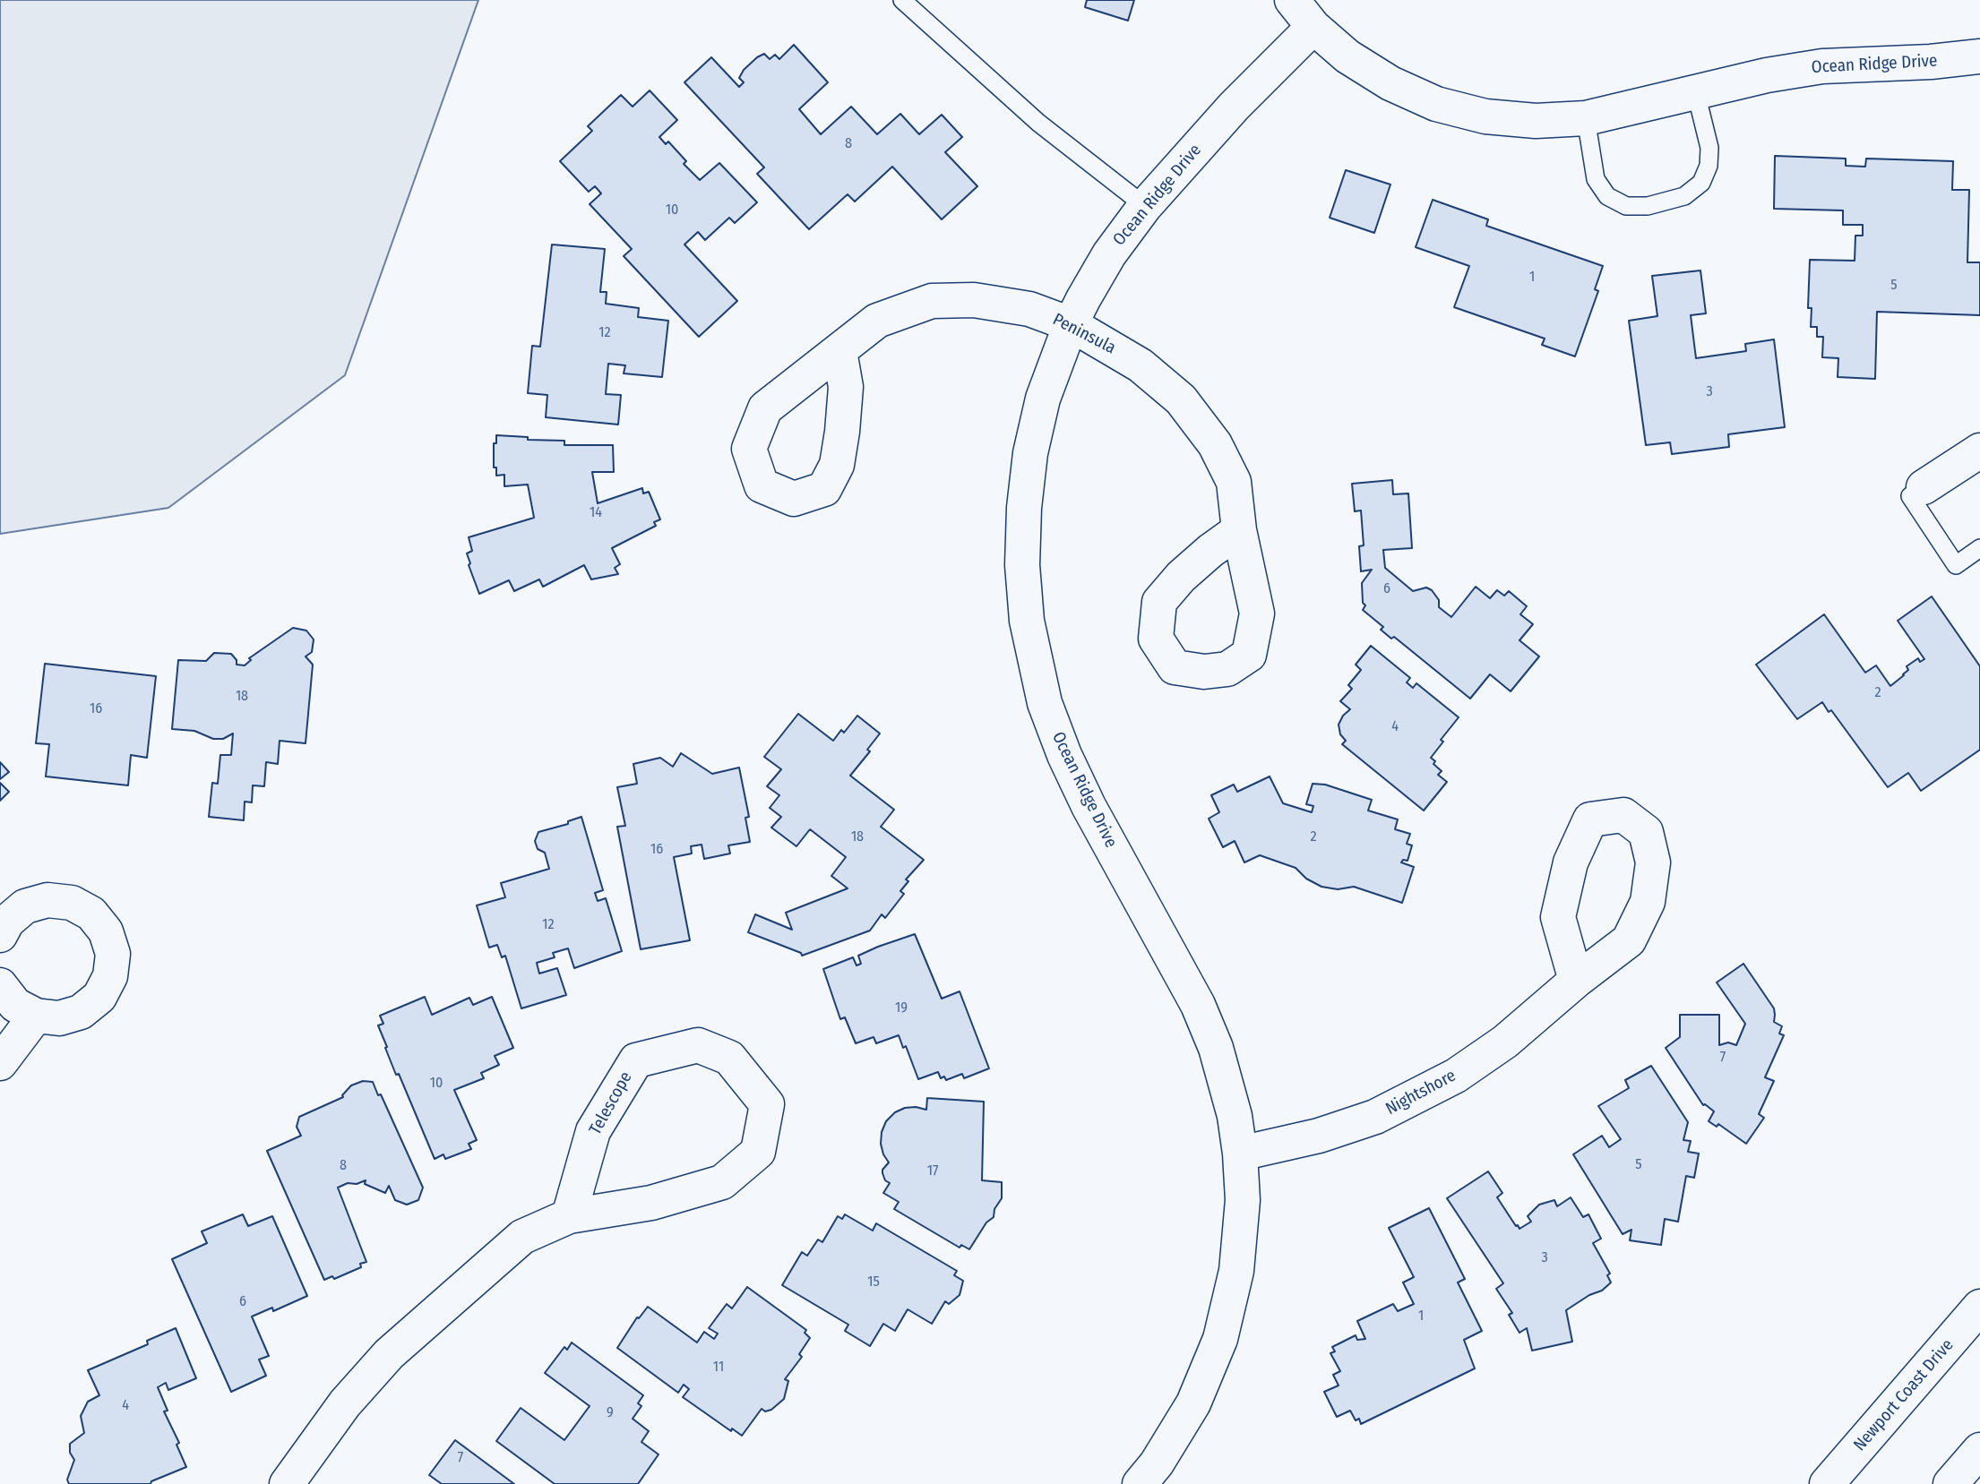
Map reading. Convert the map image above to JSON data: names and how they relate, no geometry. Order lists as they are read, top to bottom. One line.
{"streets":{"street":["Ocean Ridge Drive","Peninsula","Nightshore","Telescope","Newport Coast Drive"]},"crossings":[["Ocean Ridge Drive","Peninsula"],["Ocean Ridge Drive","Nightshore"]],"house_numbers":["8","10","1","5","12","3","14","6","2","18","16","4","18","2","16","12","19","7","10","5","8","17","3","15","6","1","11","4","9","7"]}
